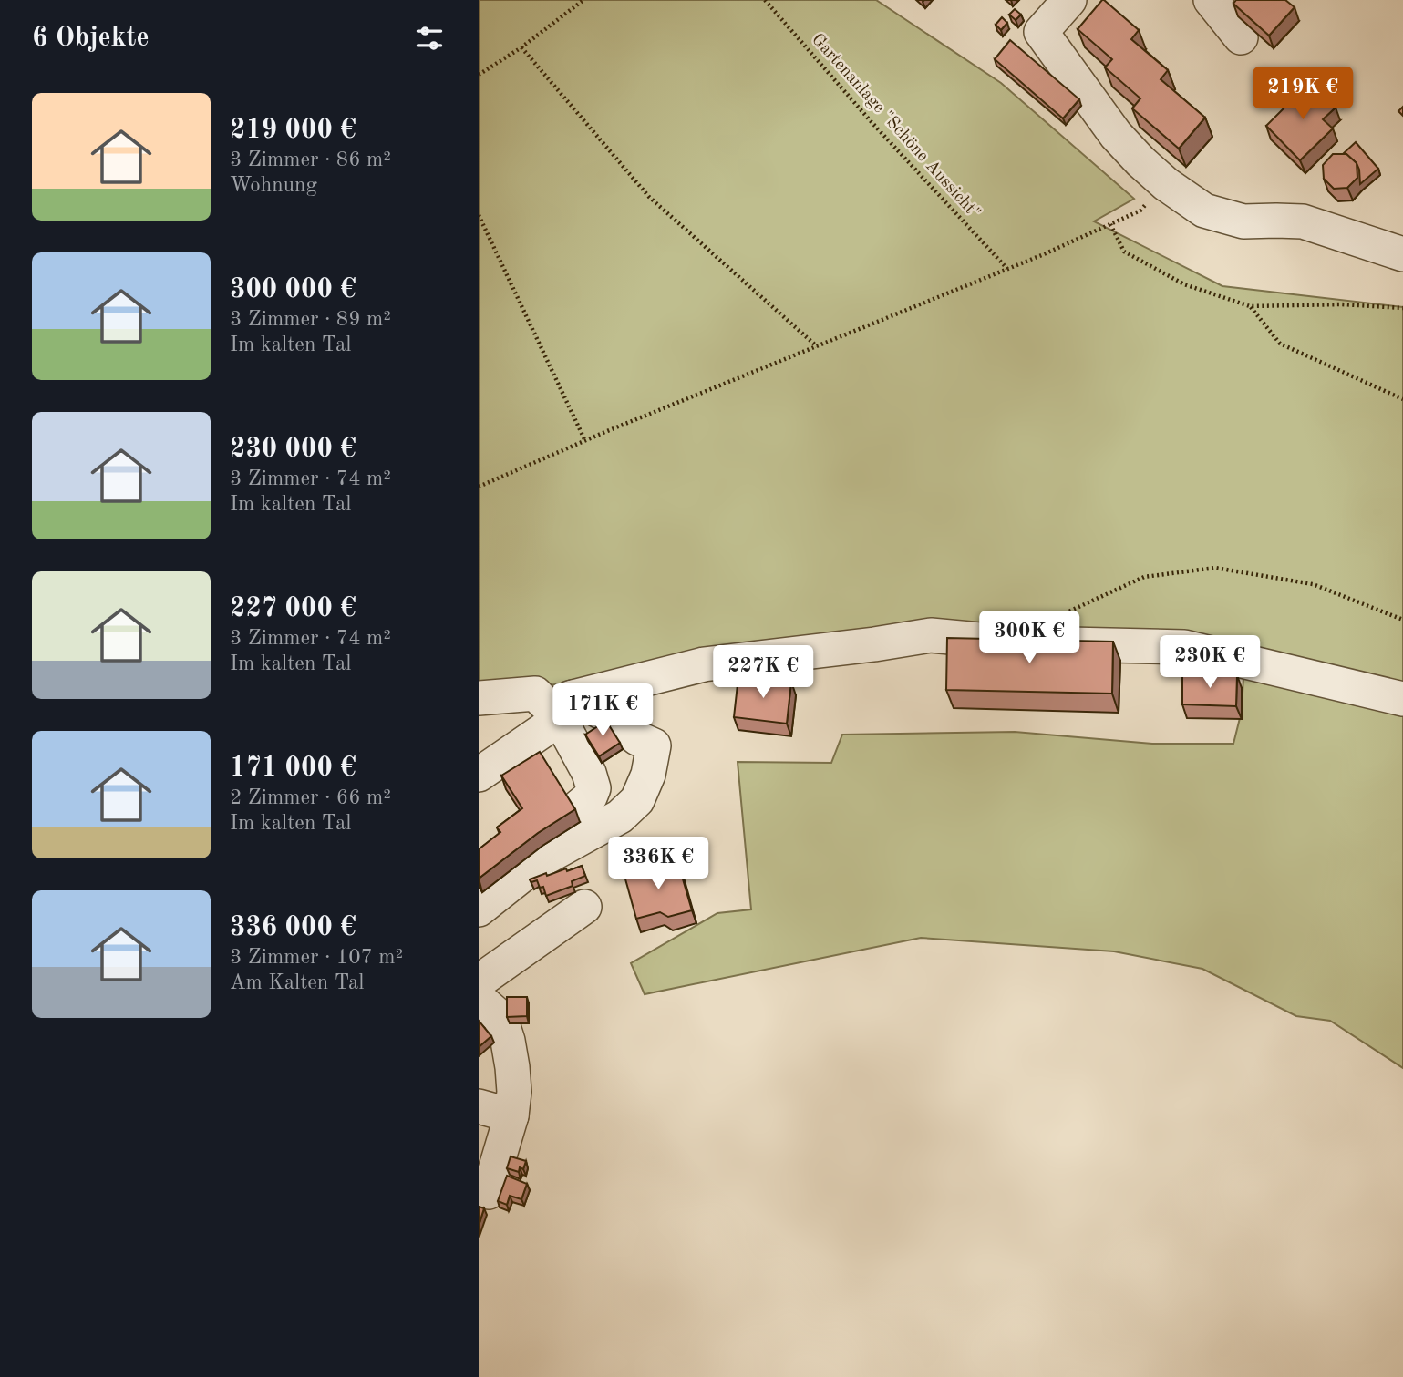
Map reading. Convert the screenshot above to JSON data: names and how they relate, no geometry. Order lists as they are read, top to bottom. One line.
{"streets":{"path":["Gartenanlage \"Schöne Aussicht\""]},"page":{"heading":"6 Objekte","price":["219K €","300K €","230K €","227K €","171K €","336K €"],"list":[{"name":"219 000 €","note":"3 Zimmer · 86 m² · Wohnung"},{"name":"300 000 €","note":"3 Zimmer · 89 m² · Im kalten Tal"},{"name":"230 000 €","note":"3 Zimmer · 74 m² · Im kalten Tal"},{"name":"227 000 €","note":"3 Zimmer · 74 m² · Im kalten Tal"},{"name":"171 000 €","note":"2 Zimmer · 66 m² · Im kalten Tal"},{"name":"336 000 €","note":"3 Zimmer · 107 m² · Am Kalten Tal"}]}}
